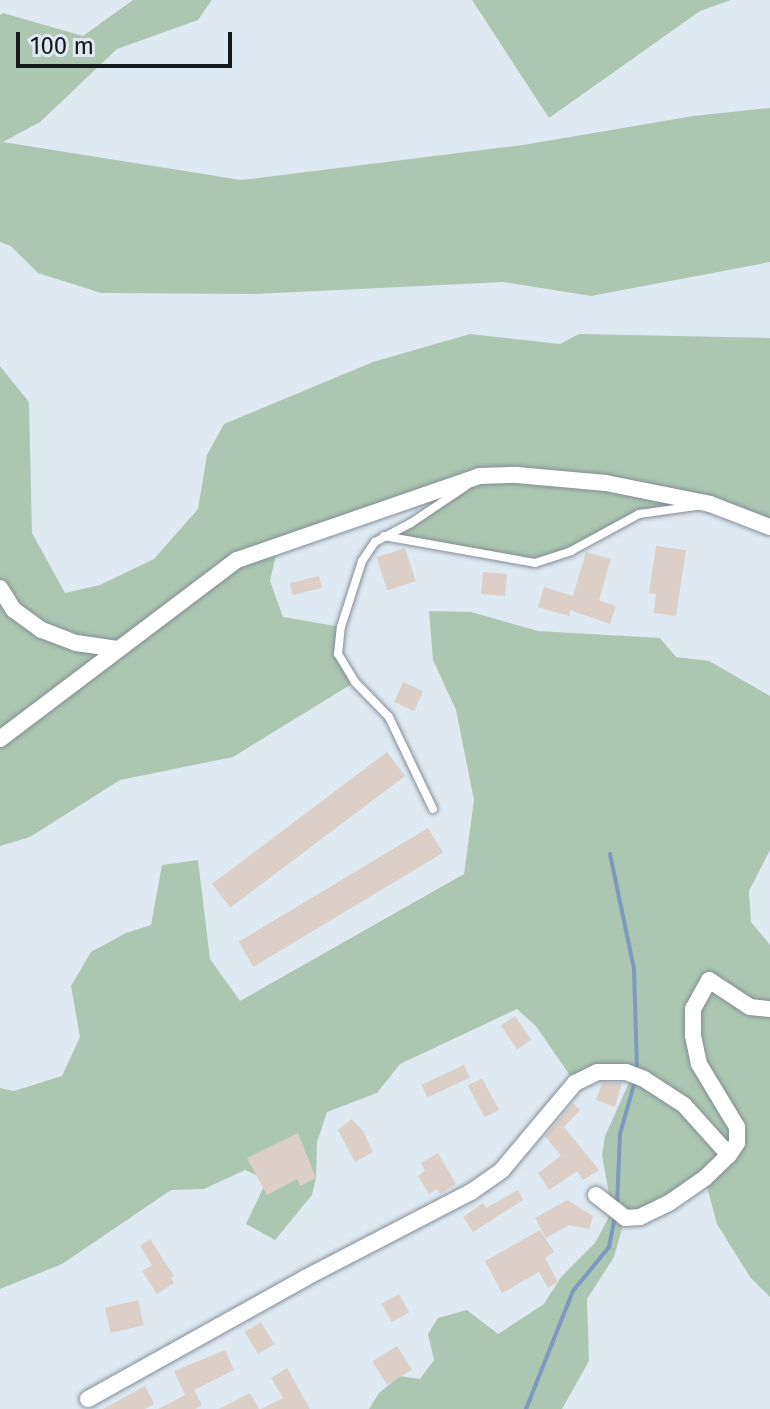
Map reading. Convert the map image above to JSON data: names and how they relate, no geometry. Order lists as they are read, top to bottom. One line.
{"scale_bar":"100 m"}
